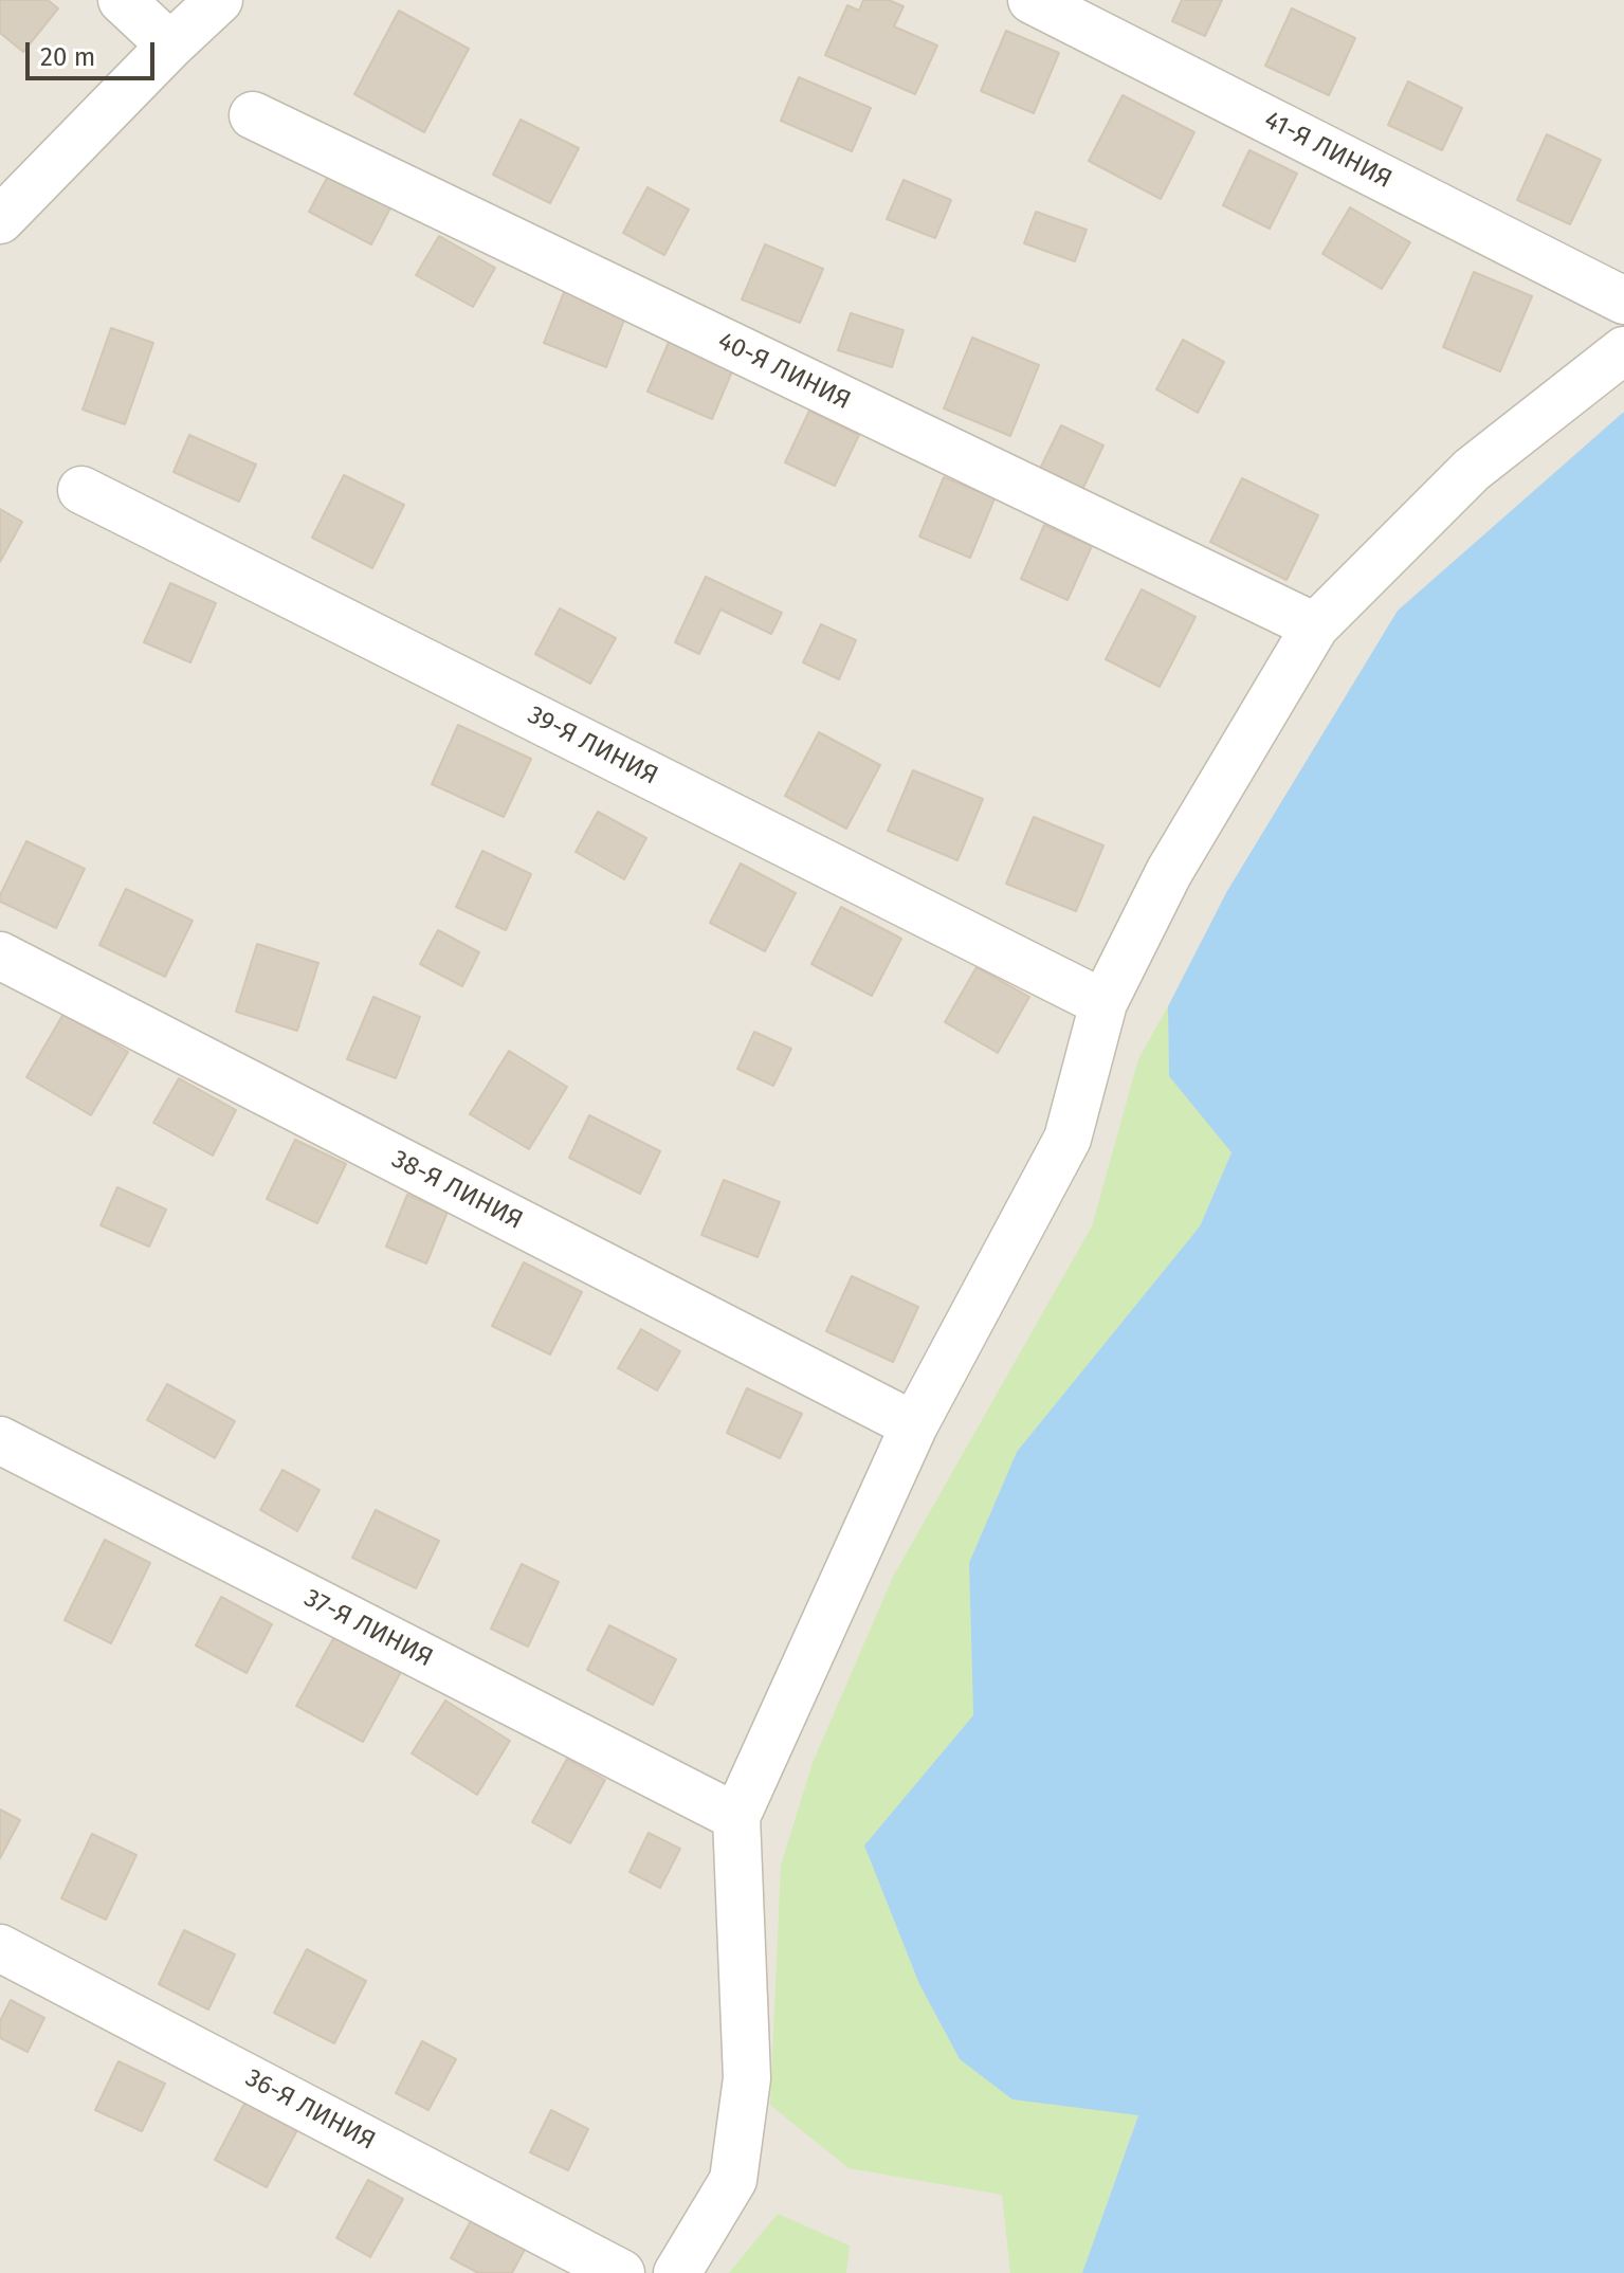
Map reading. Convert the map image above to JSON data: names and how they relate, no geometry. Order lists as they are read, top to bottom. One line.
{"streets":{"street":["41-Я ЛИНИЯ","40-Я ЛИНИЯ","39-Я ЛИНИЯ","38-Я ЛИНИЯ","37-Я ЛИНИЯ","36-Я ЛИНИЯ"]},"scale_bar":"20 m"}
